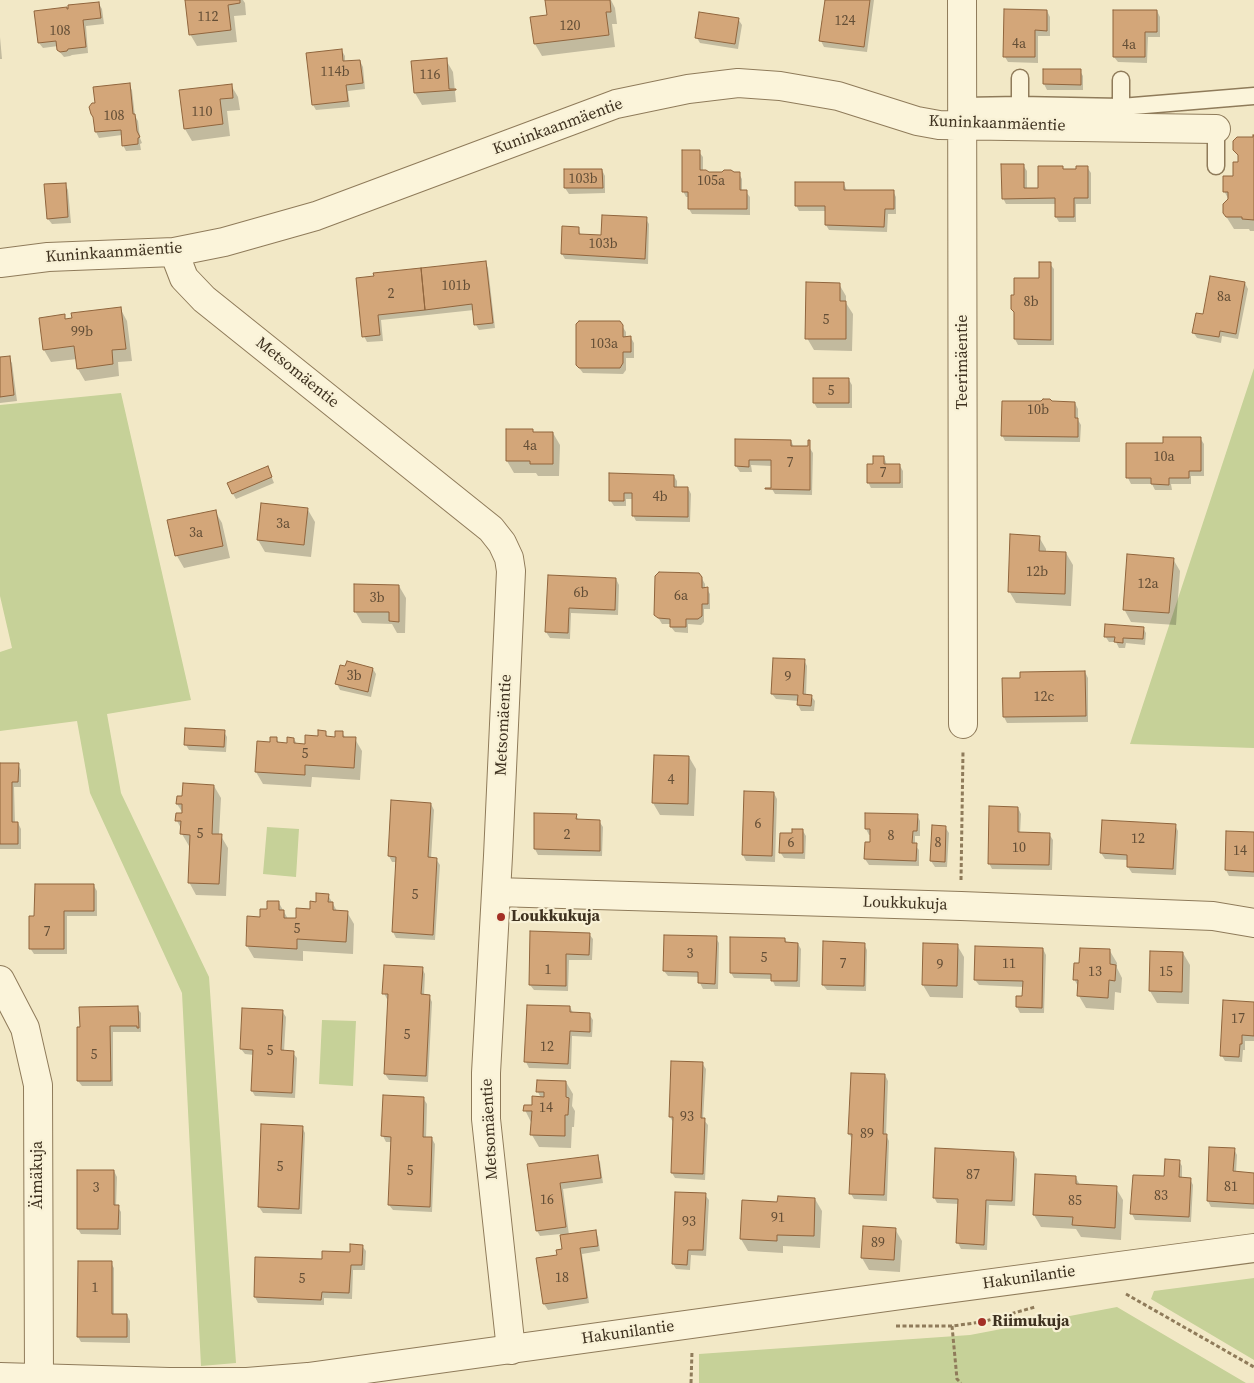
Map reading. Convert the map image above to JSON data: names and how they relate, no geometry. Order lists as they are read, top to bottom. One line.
{"streets":{"street":["Kuninkaanmäentie","Teerimäentie","Metsomäentie","Loukkukuja","Äimäkuja","Hakunilantie"]},"crossings":[["Kuninkaanmäentie","Teerimäentie"],["Kuninkaanmäentie","Metsomäentie"],["Metsomäentie","Loukkukuja"],["Metsomäentie","Hakunilantie"],["Äimäkuja","Hakunilantie"]],"places":["Loukkukuja","Riimukuja"],"house_numbers":["112","124","120","108","4a","4a","114b","116","110","108","103b","105a","103b","101b","2","8a","8b","5","99b","103a","5","10b","4a","10a","7","7","4b","3a","3a","12b","12a","6b","6a","3b","3b","9","12c","5","4","6","5","2","8","12","6","8","10","14","5","5","7","3","5","7","11","9","1","13","15","17","5","12","5","5","14","93","89","5","5","87","81","3","83","16","85","91","93","89","18","5","1"]}
